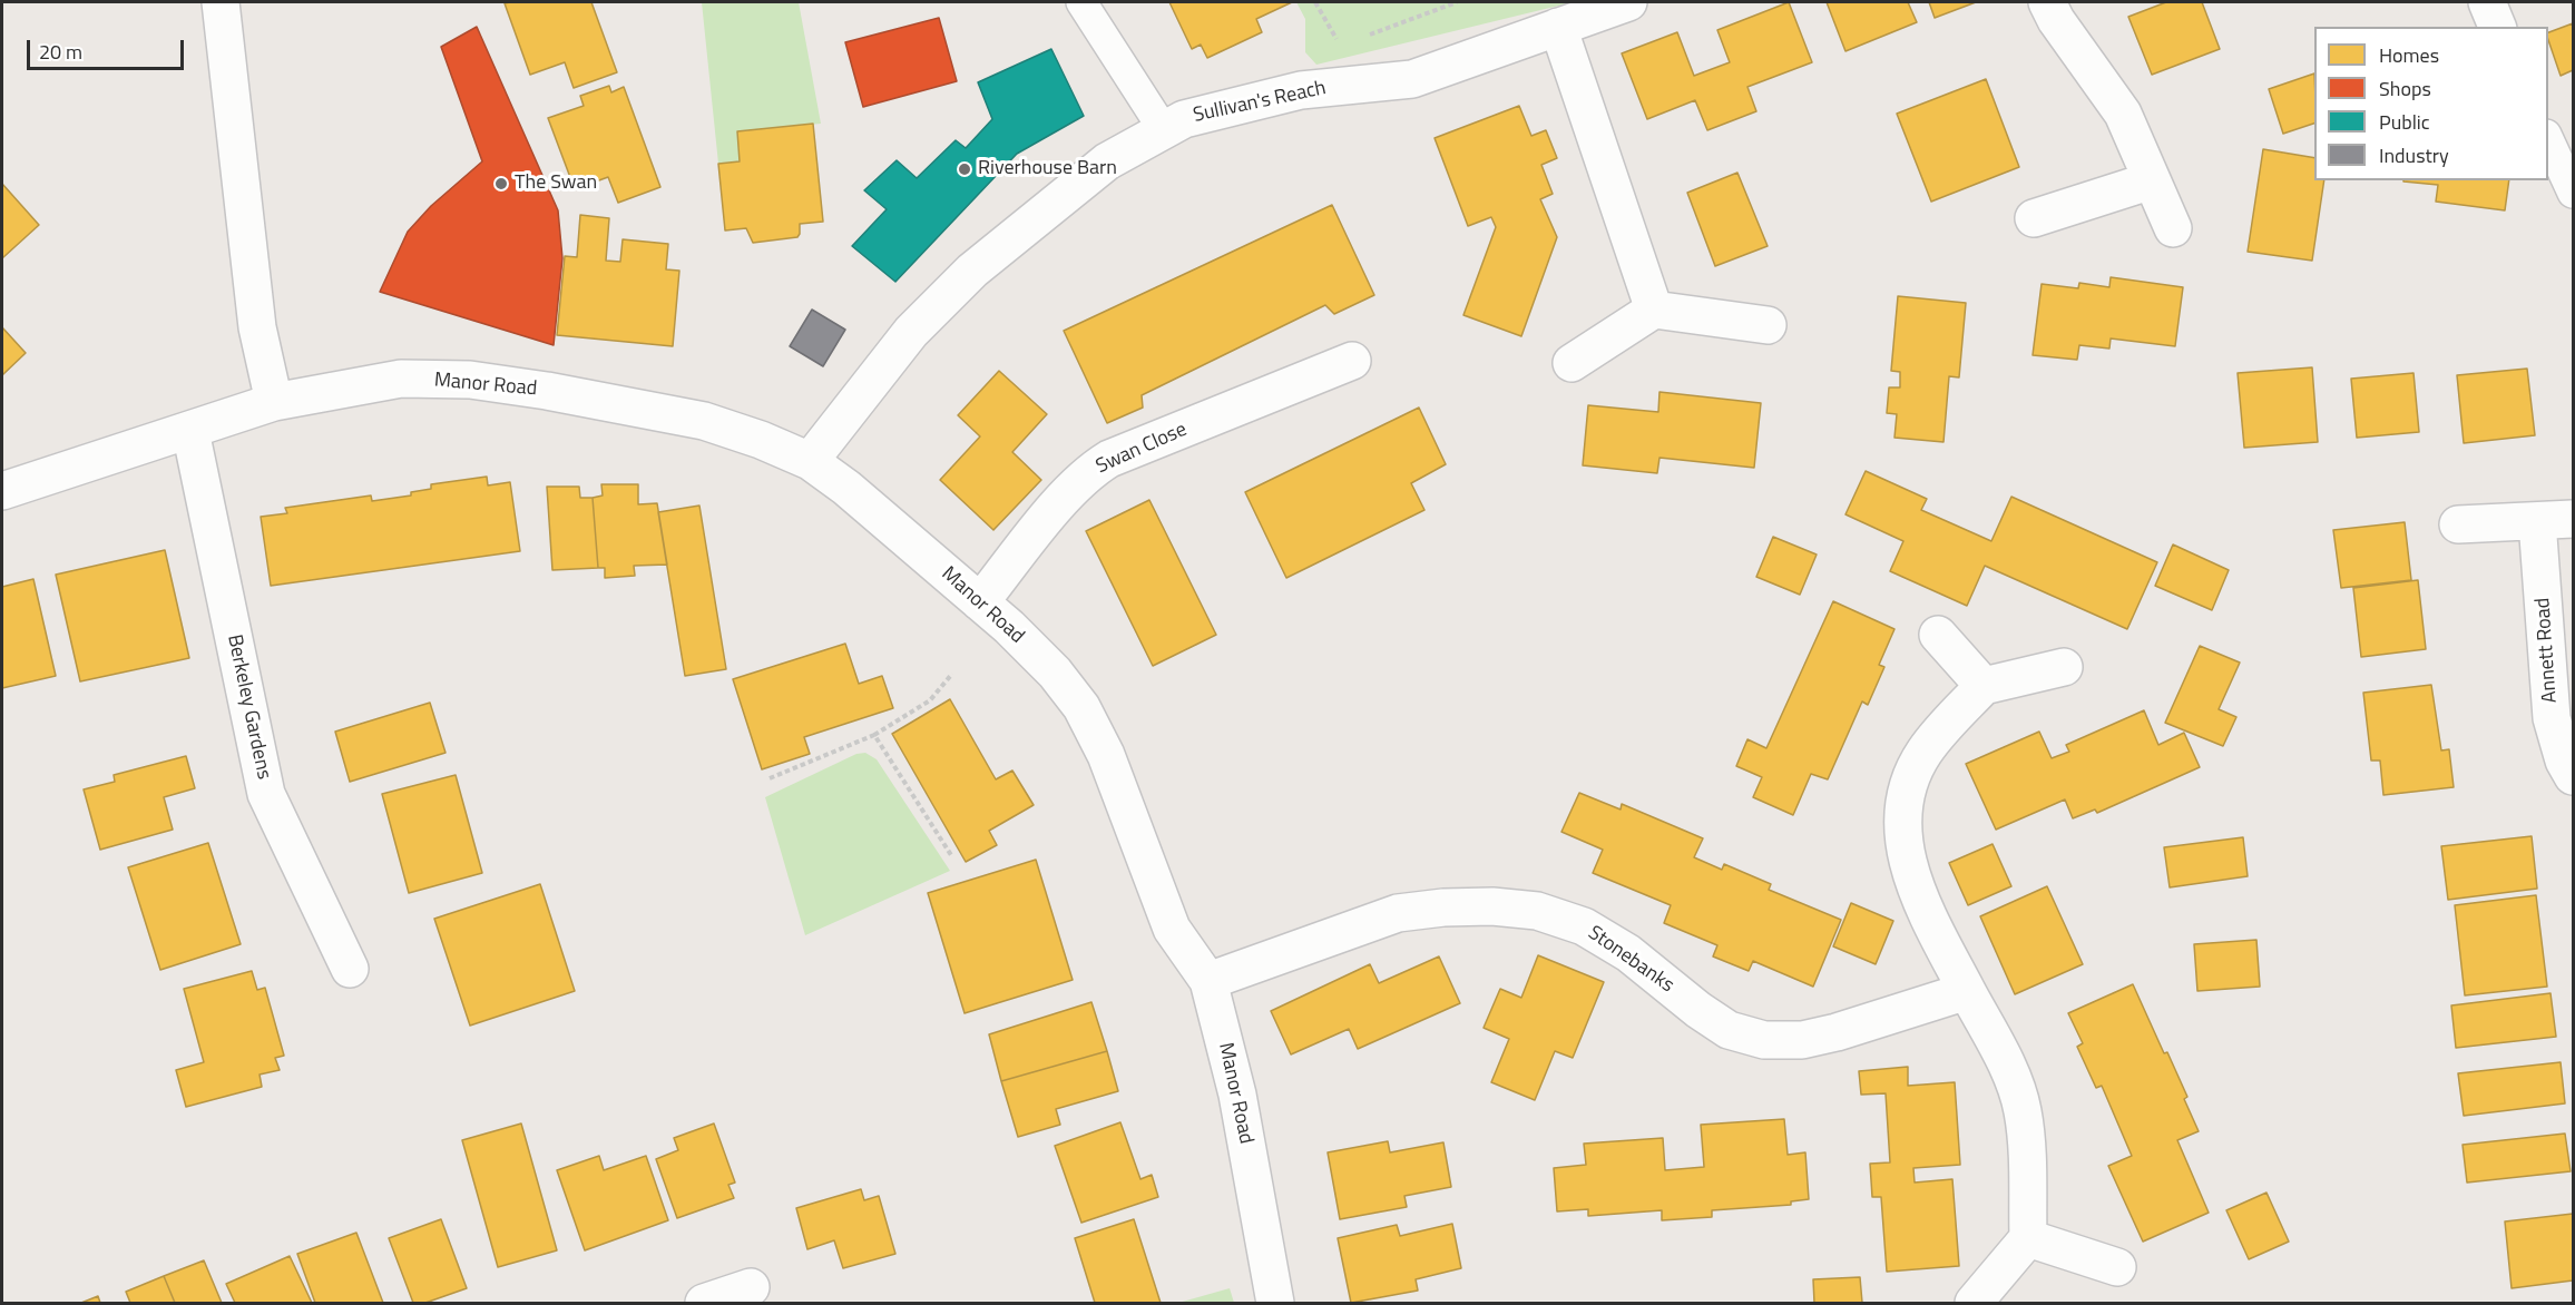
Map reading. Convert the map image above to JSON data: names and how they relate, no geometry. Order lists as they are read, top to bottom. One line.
{"streets":{"street":["Sullivan's Reach","Manor Road","Swan Close","Annett Road","Berkeley Gardens","Stonebanks"]},"crossings":[["Sullivan's Reach","Manor Road"],["Manor Road","Swan Close"],["Manor Road","Berkeley Gardens"],["Manor Road","Stonebanks"]],"places":["Riverhouse Barn","The Swan"],"legend":["Homes","Shops","Public","Industry"],"scale_bar":"20 m"}
